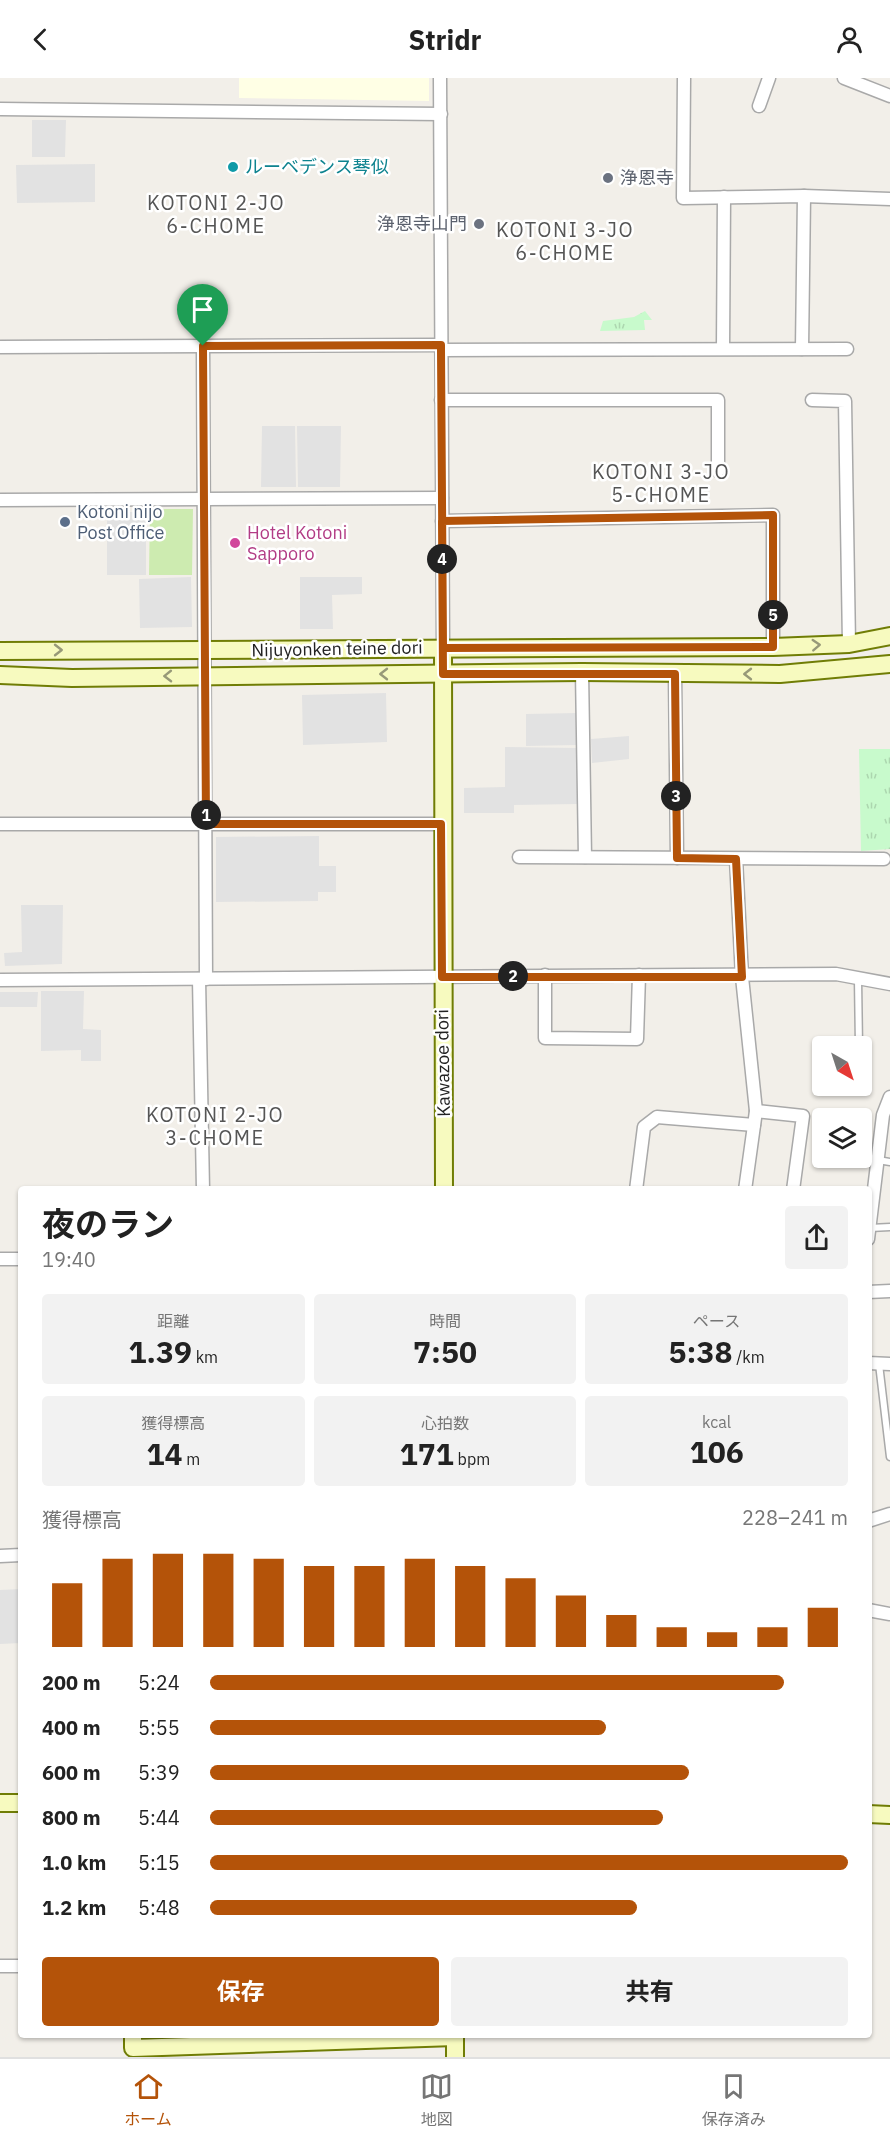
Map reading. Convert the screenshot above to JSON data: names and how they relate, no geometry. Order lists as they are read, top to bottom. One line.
{"streets":{"street":["Nijuyonken teine dori","Kawazoe dori"]},"crossings":[["Nijuyonken teine dori","Kawazoe dori"]],"districts":["KOTONI 2-JO 6-CHOME","KOTONI 3-JO 6-CHOME","KOTONI 3-JO 5-CHOME","KOTONI 2-JO 3-CHOME"],"places":["ルーベデンス琴似","浄恩寺","浄恩寺山門","Kotoni nijo Post Office","Hotel Kotoni Sapporo"],"north":"bottom right","page":{"header":"Stridr","pins":["4","5","3","1","2"],"heading":["夜のラン","19:40"],"stats":[["距離","1.39 km"],["時間","7:50"],["ペース","5:38 /km"],["獲得標高","14 m"],["心拍数","171 bpm"],["kcal","106"]],"chart":["獲得標高","228–241 m"],"list":[{"name":"200 m","note":"5:24"},{"name":"400 m","note":"5:55"},{"name":"600 m","note":"5:39"},{"name":"800 m","note":"5:44"},{"name":"1.0 km","note":"5:15"},{"name":"1.2 km","note":"5:48"}],"buttons":["保存","共有"],"tabs":["ホーム","地図","保存済み"]}}
